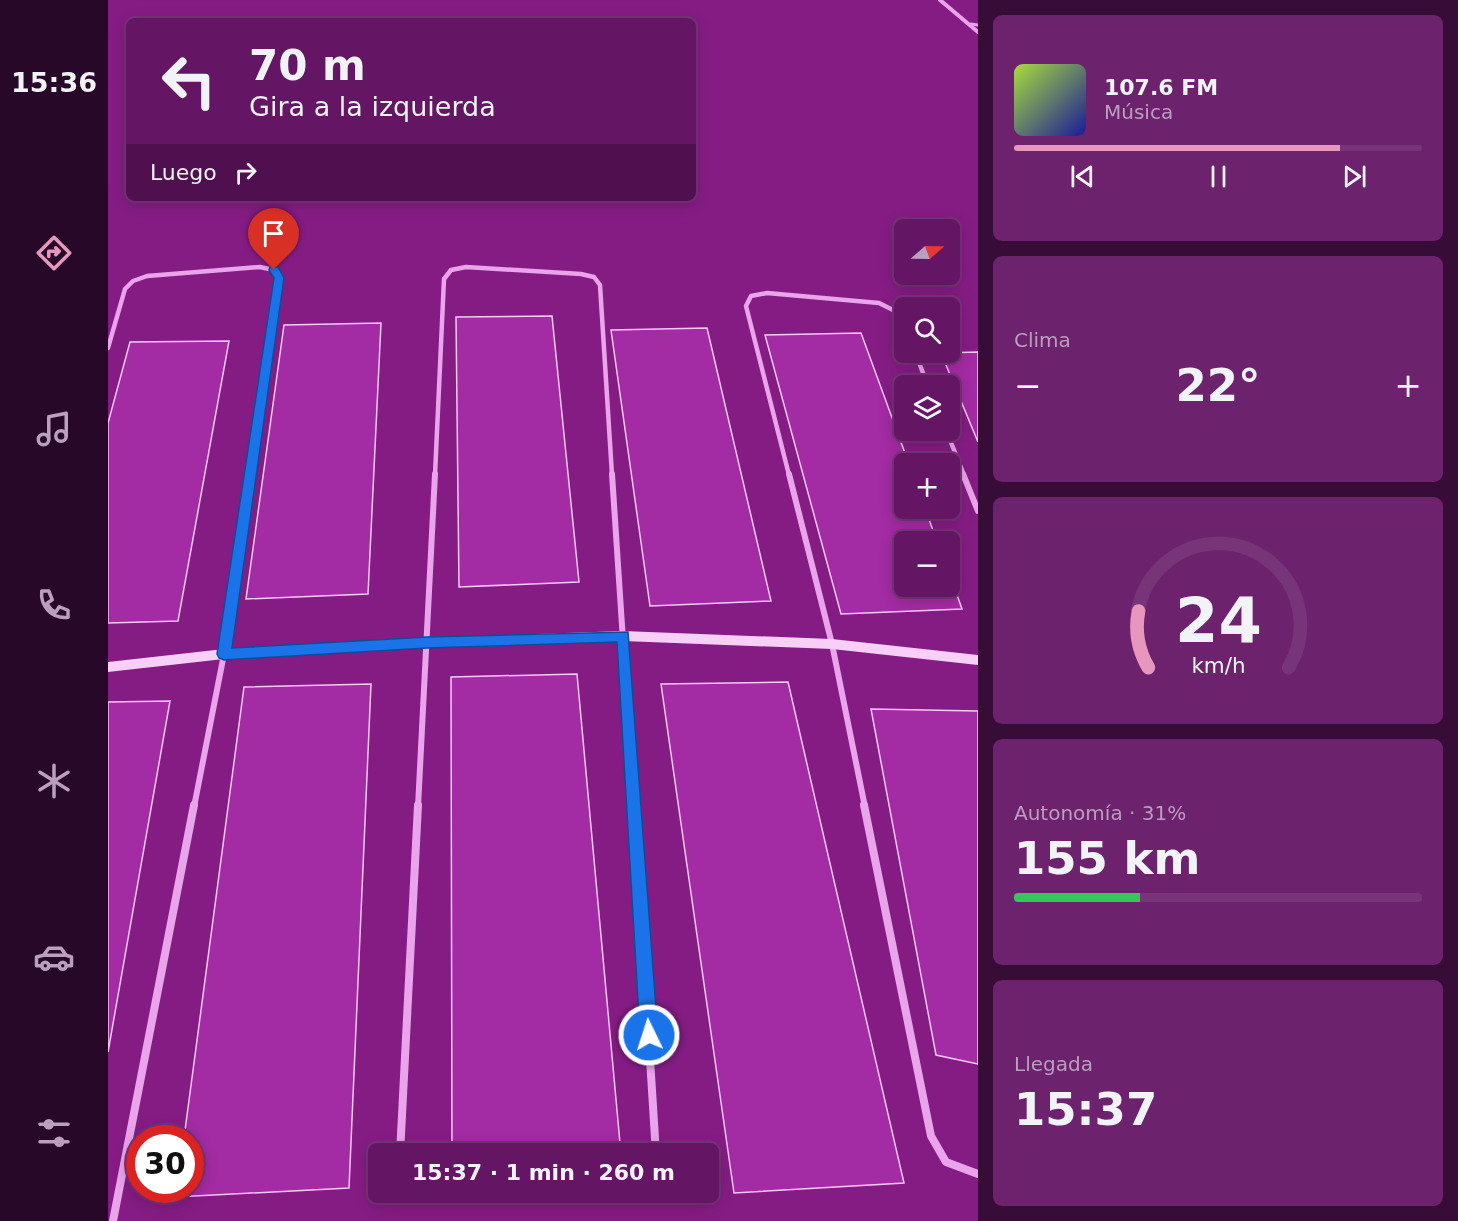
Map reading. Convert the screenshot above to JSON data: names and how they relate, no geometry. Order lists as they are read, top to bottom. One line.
{"north":"right","page":{"tabs":"15:36","turn":["70 m","Gira a la izquierda"],"song":["107.6 FM","Música"],"then":"Luego","map_buttons":["+","−"],"tile":["Clima",["Autonomía · 31%","155 km"],["Llegada","15:37"]],"heat":["−","22°","+"],"limit":"30","trip":"15:37 · 1 min · 260 m","gauge":["24","km/h"]}}
